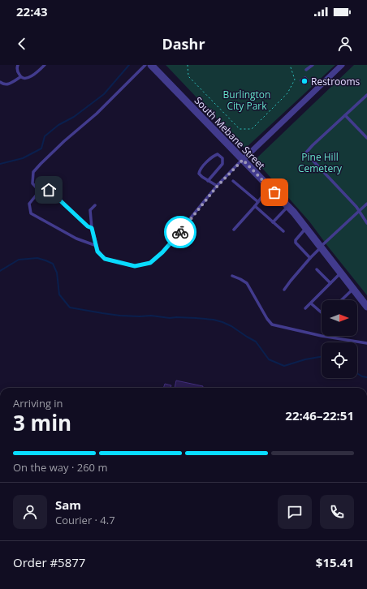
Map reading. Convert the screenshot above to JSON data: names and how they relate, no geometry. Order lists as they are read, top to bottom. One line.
{"streets":{"street":["South Mebane Street"]},"parks":["Burlington City Park","Pine Hill Cemetery"],"places":["Restrooms"],"north":"right","page":{"status":"22:43","header":"Dashr","heading":["3 min","Arriving in","22:46–22:51"],"panel":["Sam","Courier · 4.7","Order #5877","$15.41"],"bar":"On the way · 260 m"}}
